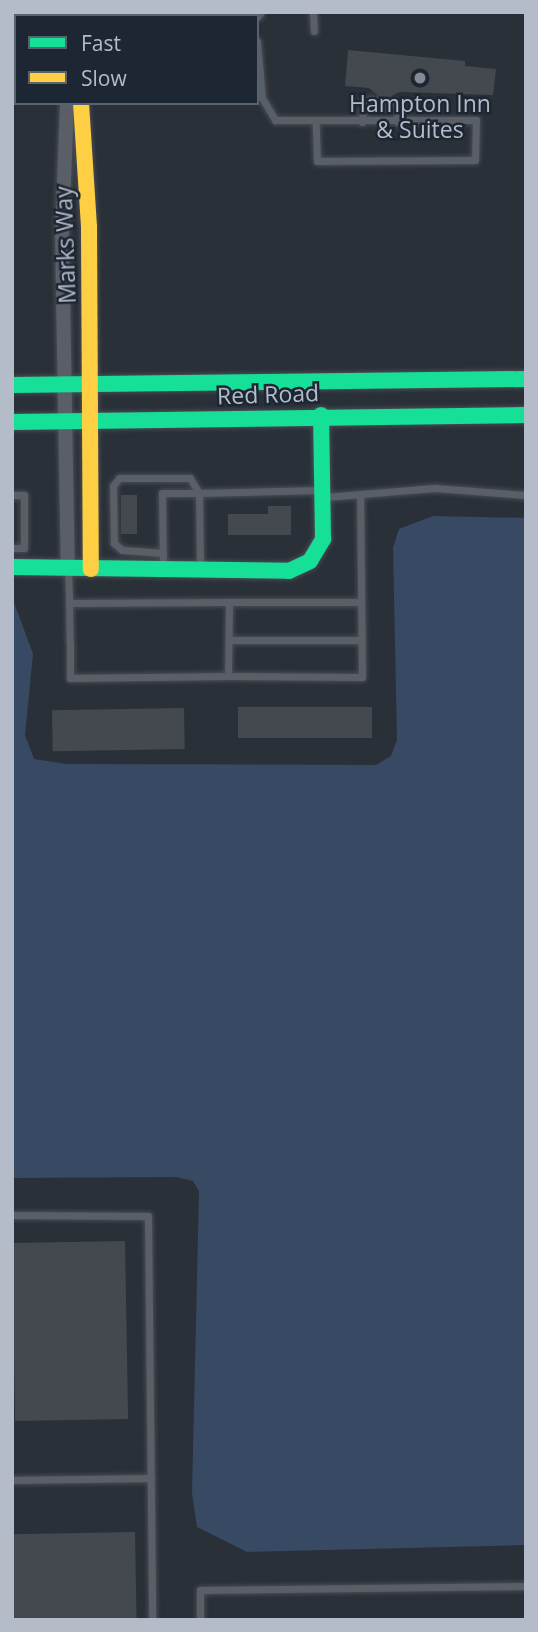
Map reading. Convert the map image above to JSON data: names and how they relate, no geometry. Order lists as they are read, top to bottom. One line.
{"streets":{"main road":["Marks Way","Red Road"]},"crossings":[["Marks Way","Red Road"]],"places":["Hampton Inn & Suites"],"legend":["Fast","Slow"]}
